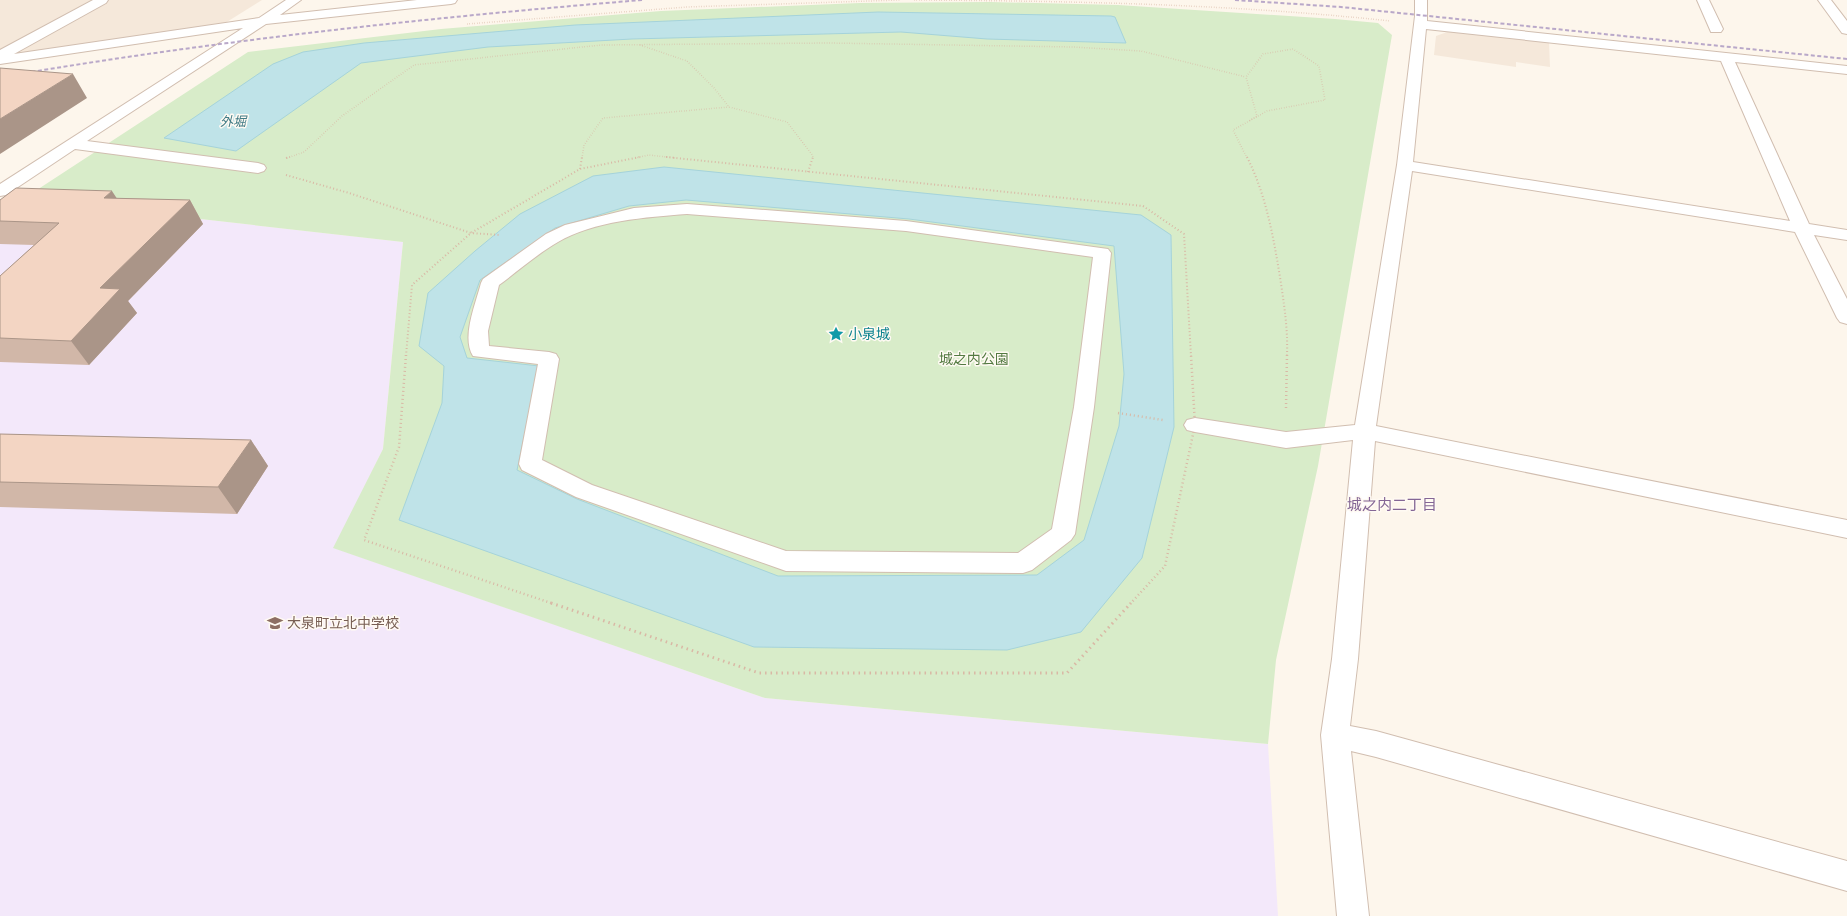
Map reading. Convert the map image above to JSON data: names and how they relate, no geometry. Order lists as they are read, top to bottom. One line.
{"districts":["城之内二丁目"],"water":["外堀"],"parks":["城之内公園"],"places":{"place":["小泉城"],"school or university":["大泉町立北中学校"]}}
